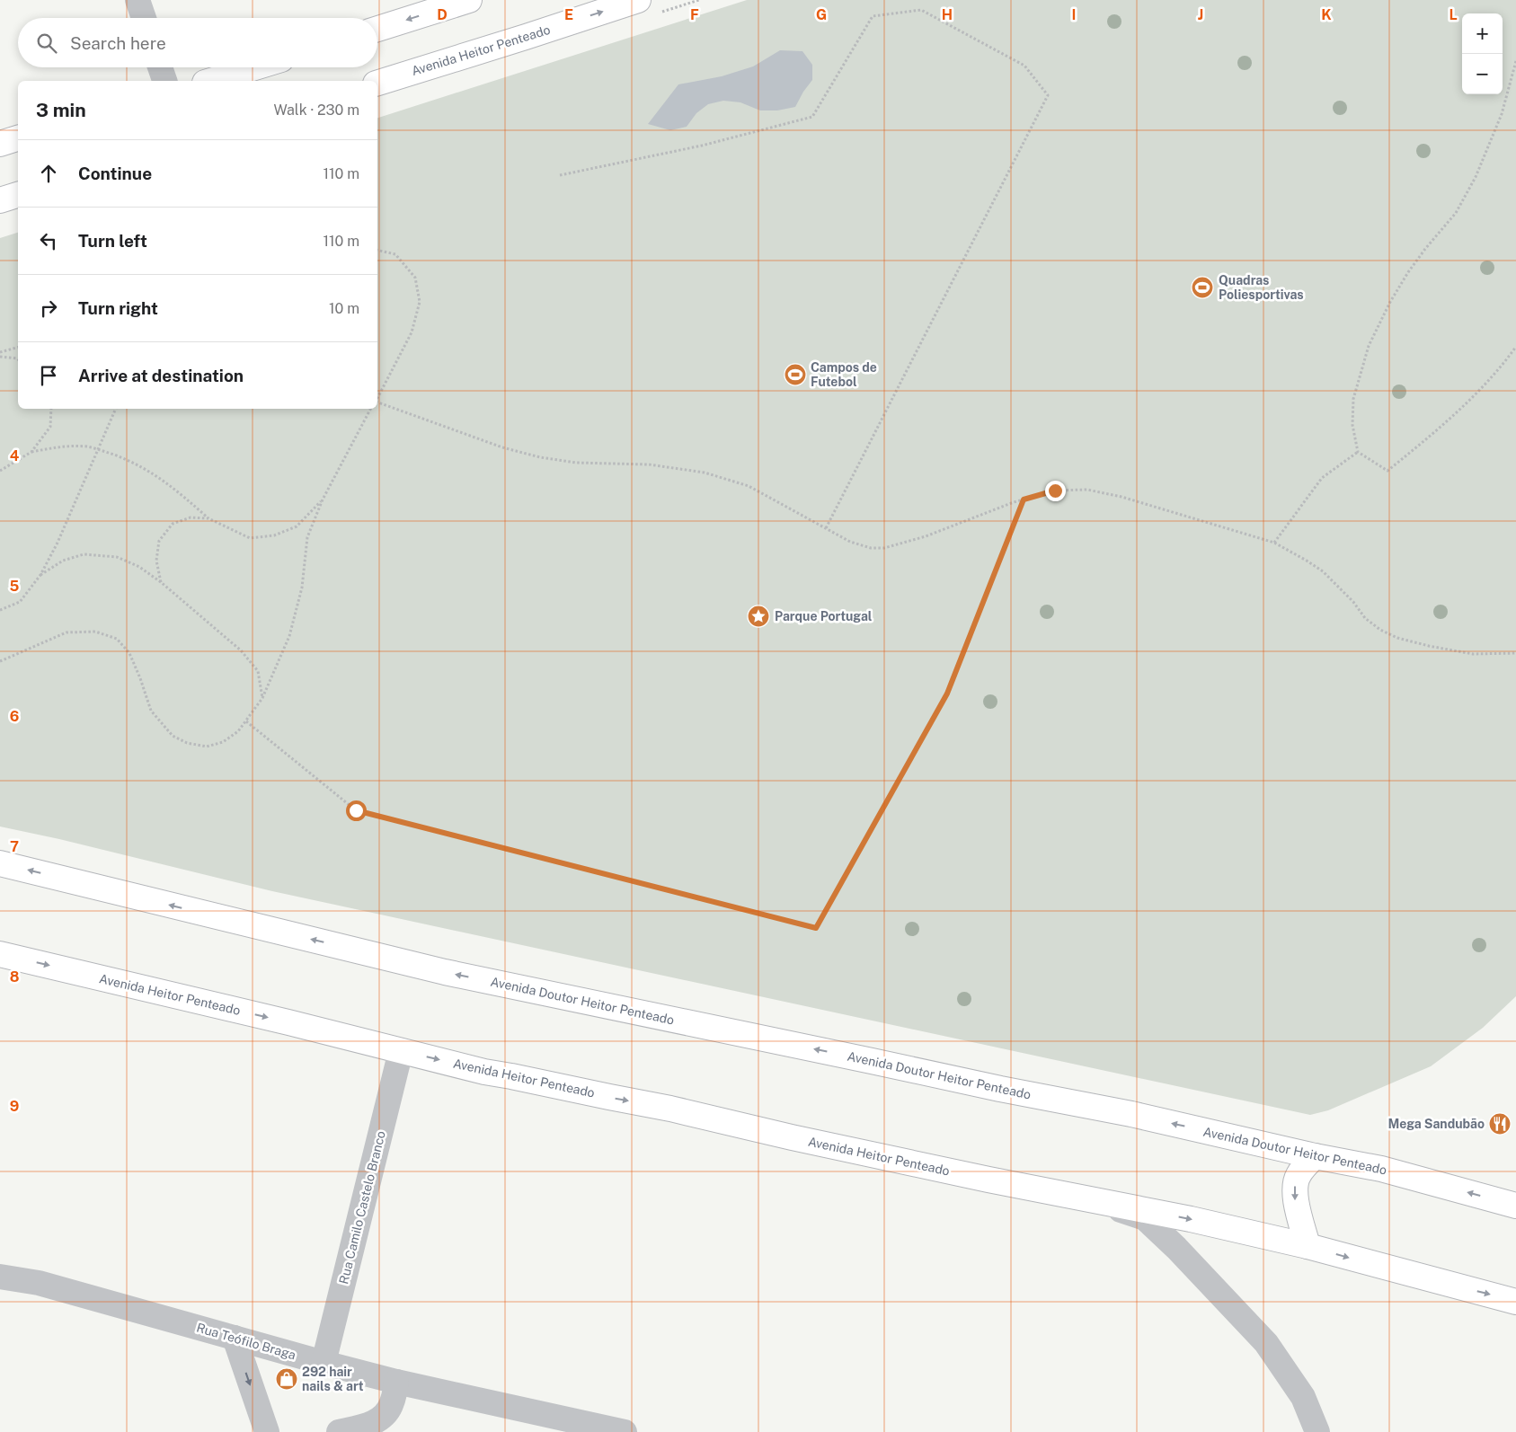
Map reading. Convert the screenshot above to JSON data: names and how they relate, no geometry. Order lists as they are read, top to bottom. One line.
{"streets":{"main road":["Avenida Heitor Penteado","Avenida Doutor Heitor Penteado"],"street":["Rua Camilo Castelo Branco","Rua Teófilo Braga"]},"crossings":[["Avenida Heitor Penteado","Rua Camilo Castelo Branco"],["Rua Camilo Castelo Branco","Rua Teófilo Braga"]],"one_way":["Avenida Heitor Penteado","Avenida Doutor Heitor Penteado"],"places":{"sports":["Quadras Poliesportivas","Campos de Futebol"],"place":["Parque Portugal"],"restaurant":["Mega Sandubão"],"shop":["292 hair nails & art"]},"page":{"map_buttons":["+","−"],"search":"Search here","heading":["3 min","Walk · 230 m"],"list":[["Continue","110 m"],["Turn left","110 m"],["Turn right","10 m"],"Arrive at destination"]},"grid":{"columns":["D","E","F","G","H","I","J","K","L"],"rows":["4","5","6","7","8","9"]}}
